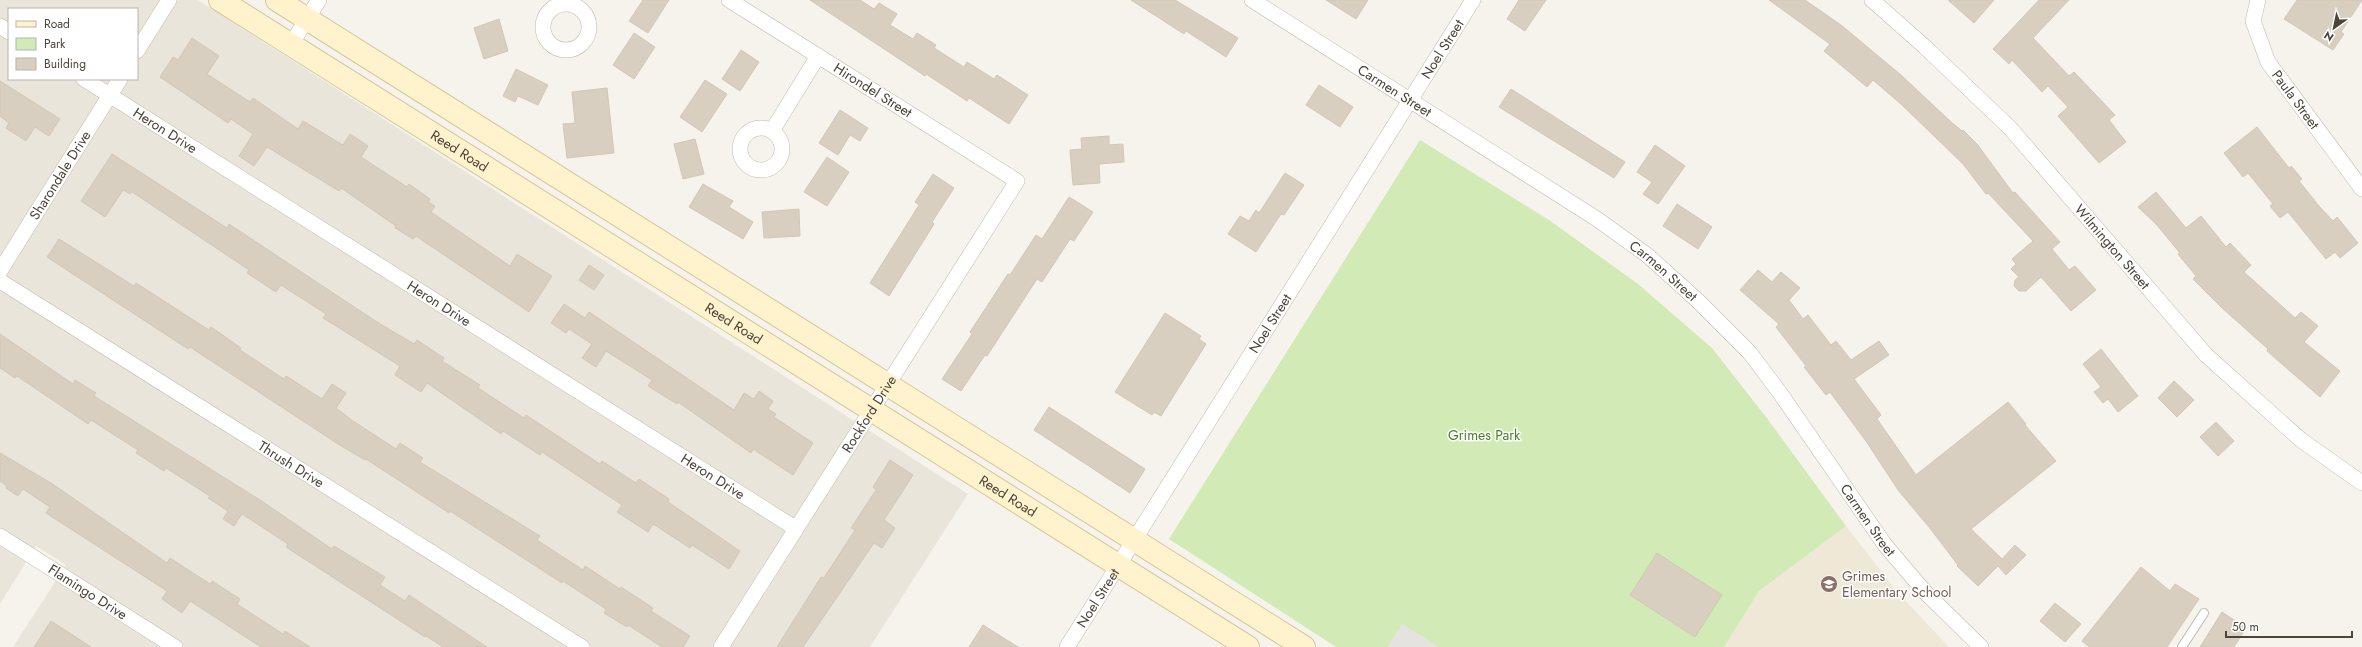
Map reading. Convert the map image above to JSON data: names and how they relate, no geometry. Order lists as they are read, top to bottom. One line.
{"streets":{"street":["Noel Street","Hirondel Street","Carmen Street","Paula Street","Heron Drive","Reed Road","Sharondale Drive","Wilmington Street","Rockford Drive","Thrush Drive","Flamingo Drive"]},"crossings":[["Noel Street","Carmen Street"],["Noel Street","Reed Road"],["Hirondel Street","Rockford Drive"],["Heron Drive","Sharondale Drive"],["Heron Drive","Rockford Drive"],["Reed Road","Rockford Drive"]],"parks":["Grimes Park"],"places":{"school or university":["Grimes Elementary School"]},"legend":["Road","Park","Building"],"scale_bar":"50 m","north":"bottom left"}
